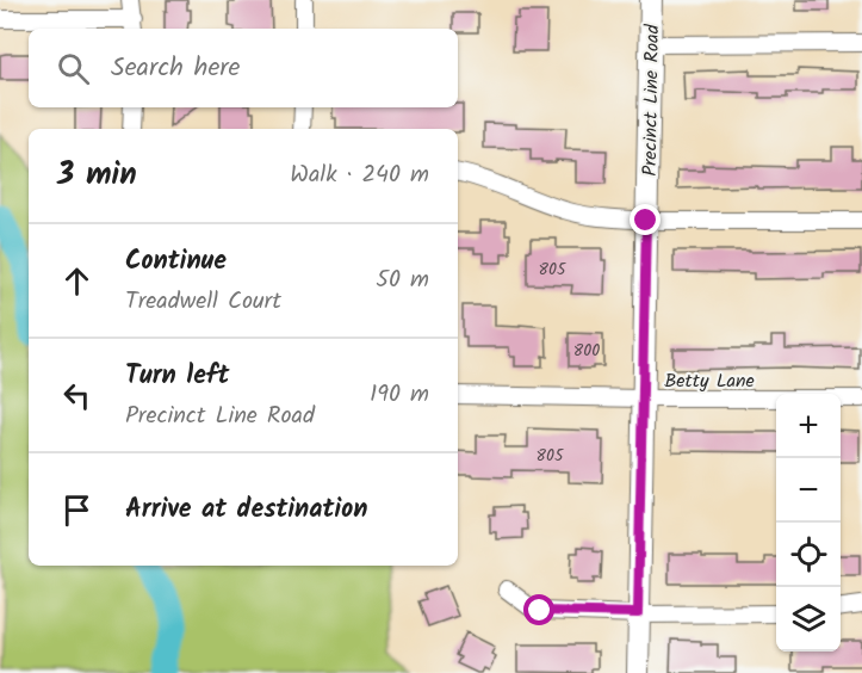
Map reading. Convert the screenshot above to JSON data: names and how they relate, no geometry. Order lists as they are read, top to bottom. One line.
{"streets":{"main road":["Precinct Line Road"],"street":["Betty Lane"]},"crossings":[["Precinct Line Road","Betty Lane"]],"house_numbers":["805","800","805"],"page":{"search":"Search here","heading":["3 min","Walk · 240 m"],"list":[["Continue","Treadwell Court","50 m"],["Turn left","Precinct Line Road","190 m"],"Arrive at destination"],"map_buttons":["+","−"]}}
